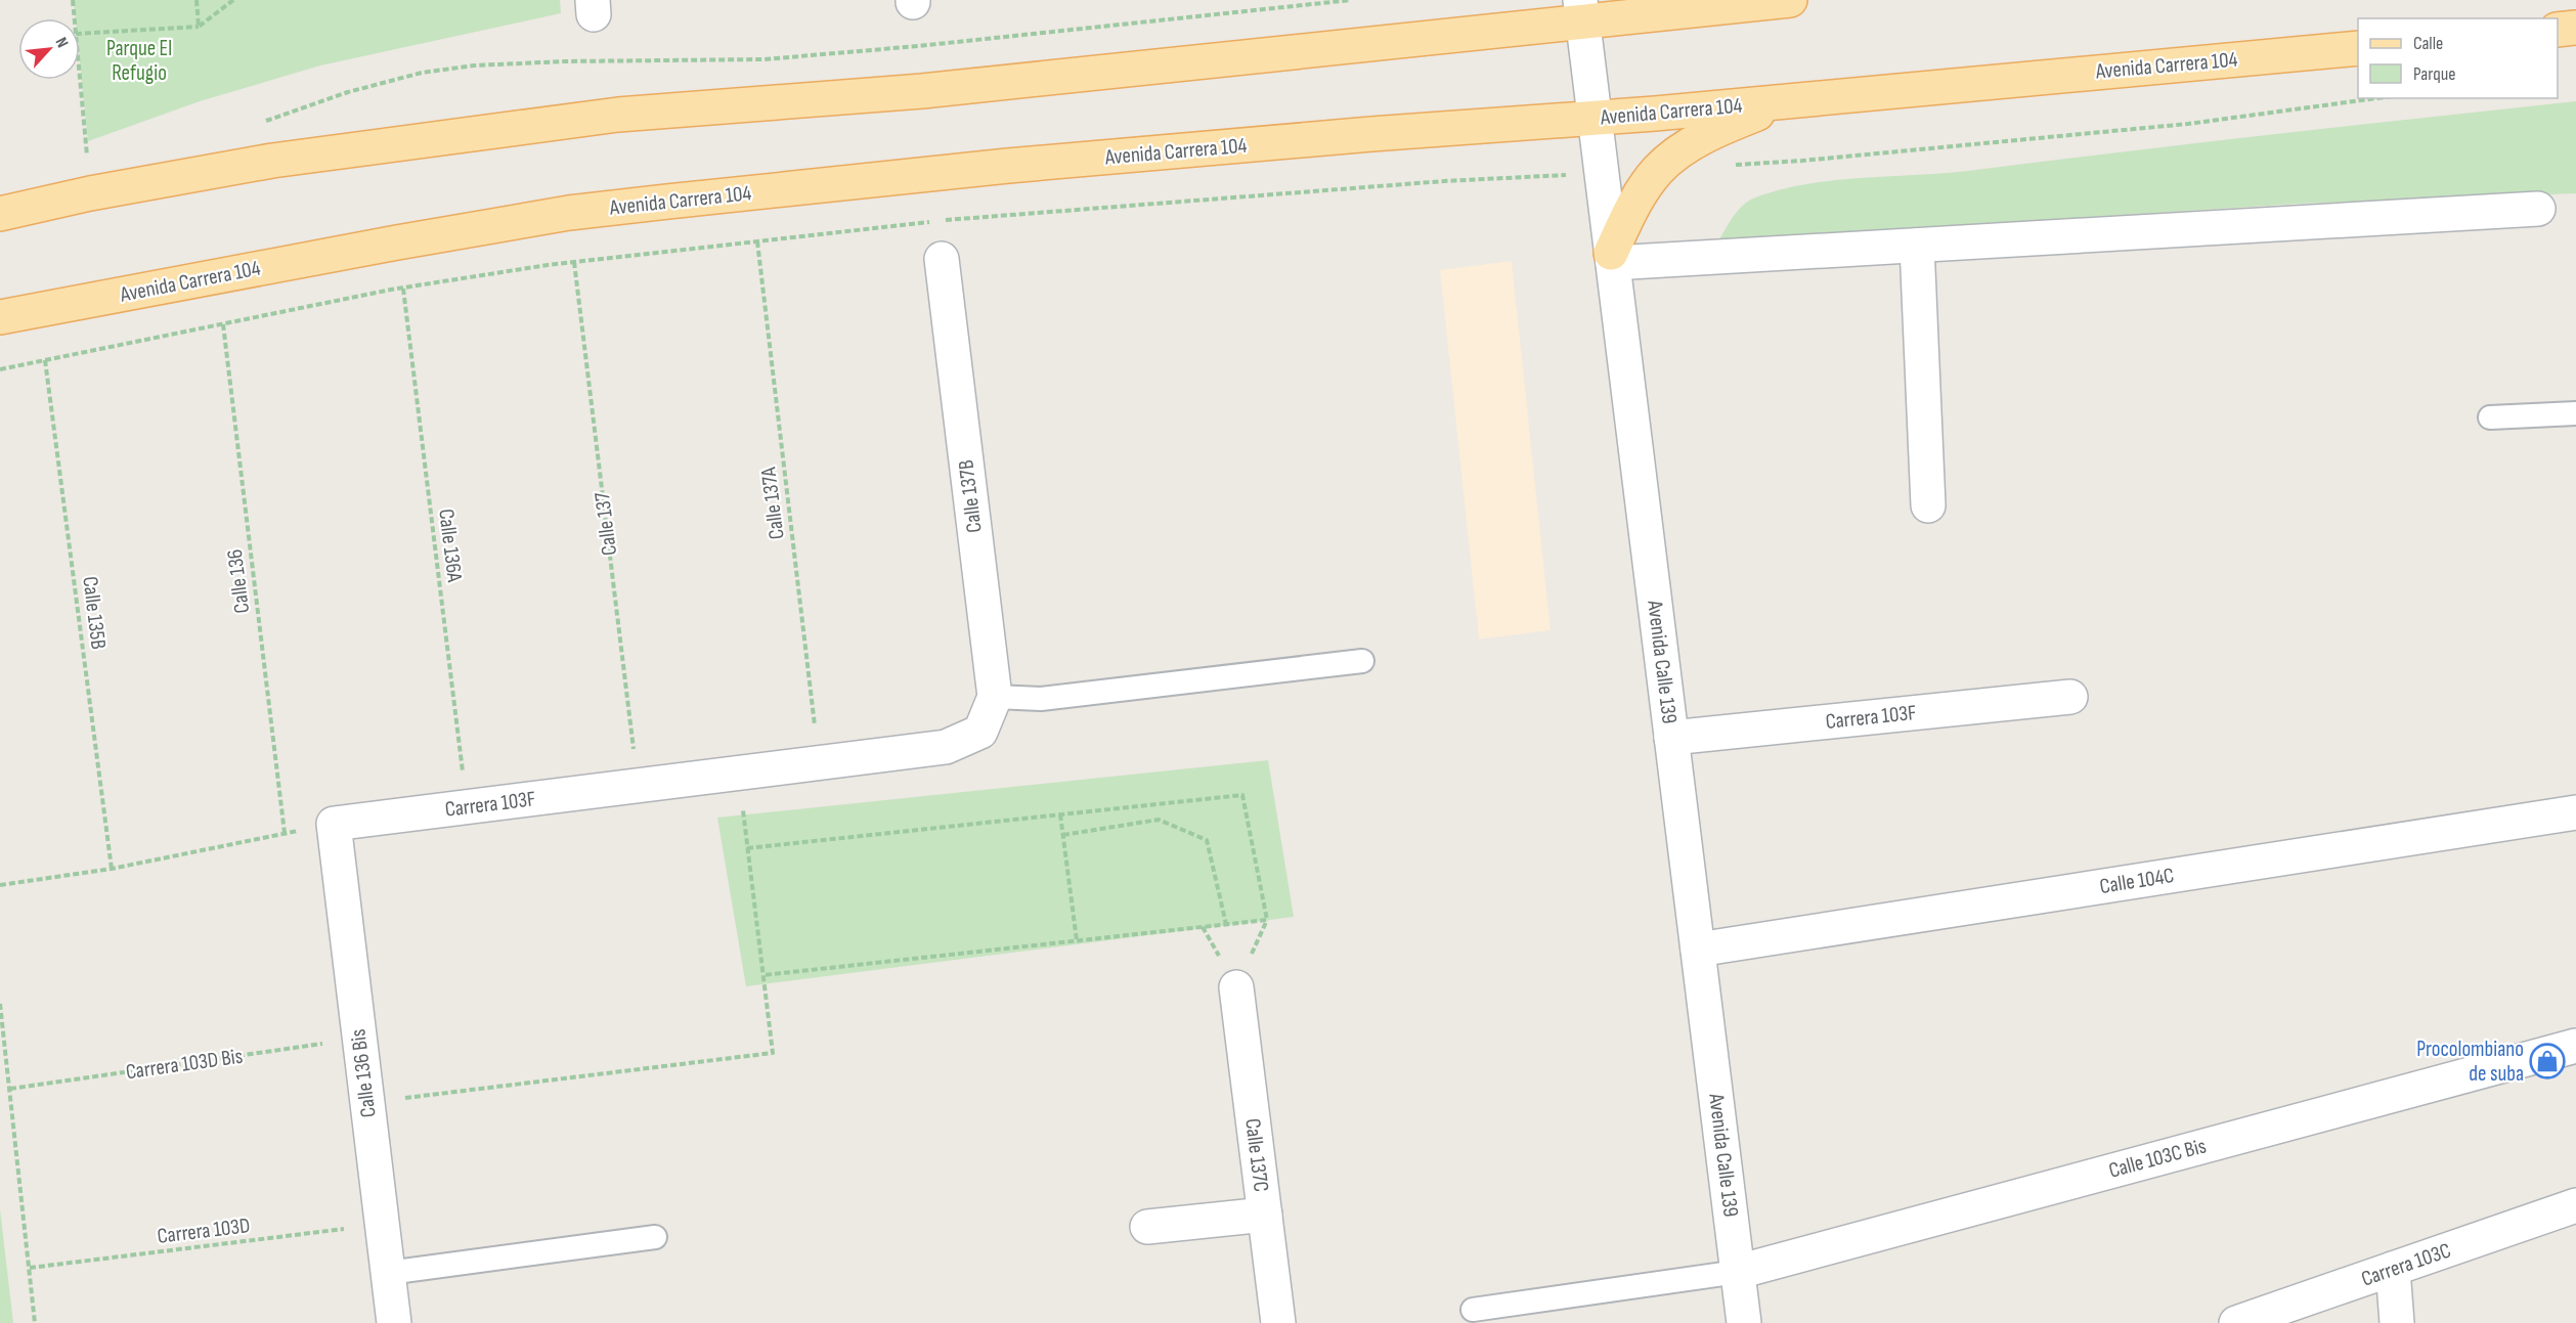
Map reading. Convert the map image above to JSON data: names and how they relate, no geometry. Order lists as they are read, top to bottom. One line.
{"streets":{"main road":["Avenida Carrera 104"],"street":["Calle 137B","Avenida Calle 139","Carrera 103F","Calle 104C","Calle 136 Bis","Calle 137C","Calle 103C Bis","Carrera 103C"],"path":["Calle 137A","Calle 137","Calle 136A","Calle 136","Calle 135B","Carrera 103D Bis","Carrera 103D"]},"crossings":[["Avenida Carrera 104","Avenida Calle 139"],["Calle 137B","Carrera 103F"],["Calle 137A","Carrera 103F"],["Calle 137","Carrera 103F"],["Calle 136A","Carrera 103F"],["Avenida Calle 139","Carrera 103F"],["Avenida Calle 139","Calle 104C"],["Avenida Calle 139","Calle 103C Bis"],["Carrera 103F","Calle 136 Bis"],["Carrera 103D Bis","Calle 136 Bis"],["Calle 136 Bis","Carrera 103D"]],"parks":["Parque El Refugio"],"places":{"shop":["Procolombiano de suba"]},"legend":["Calle","Parque"],"north":"top right"}
